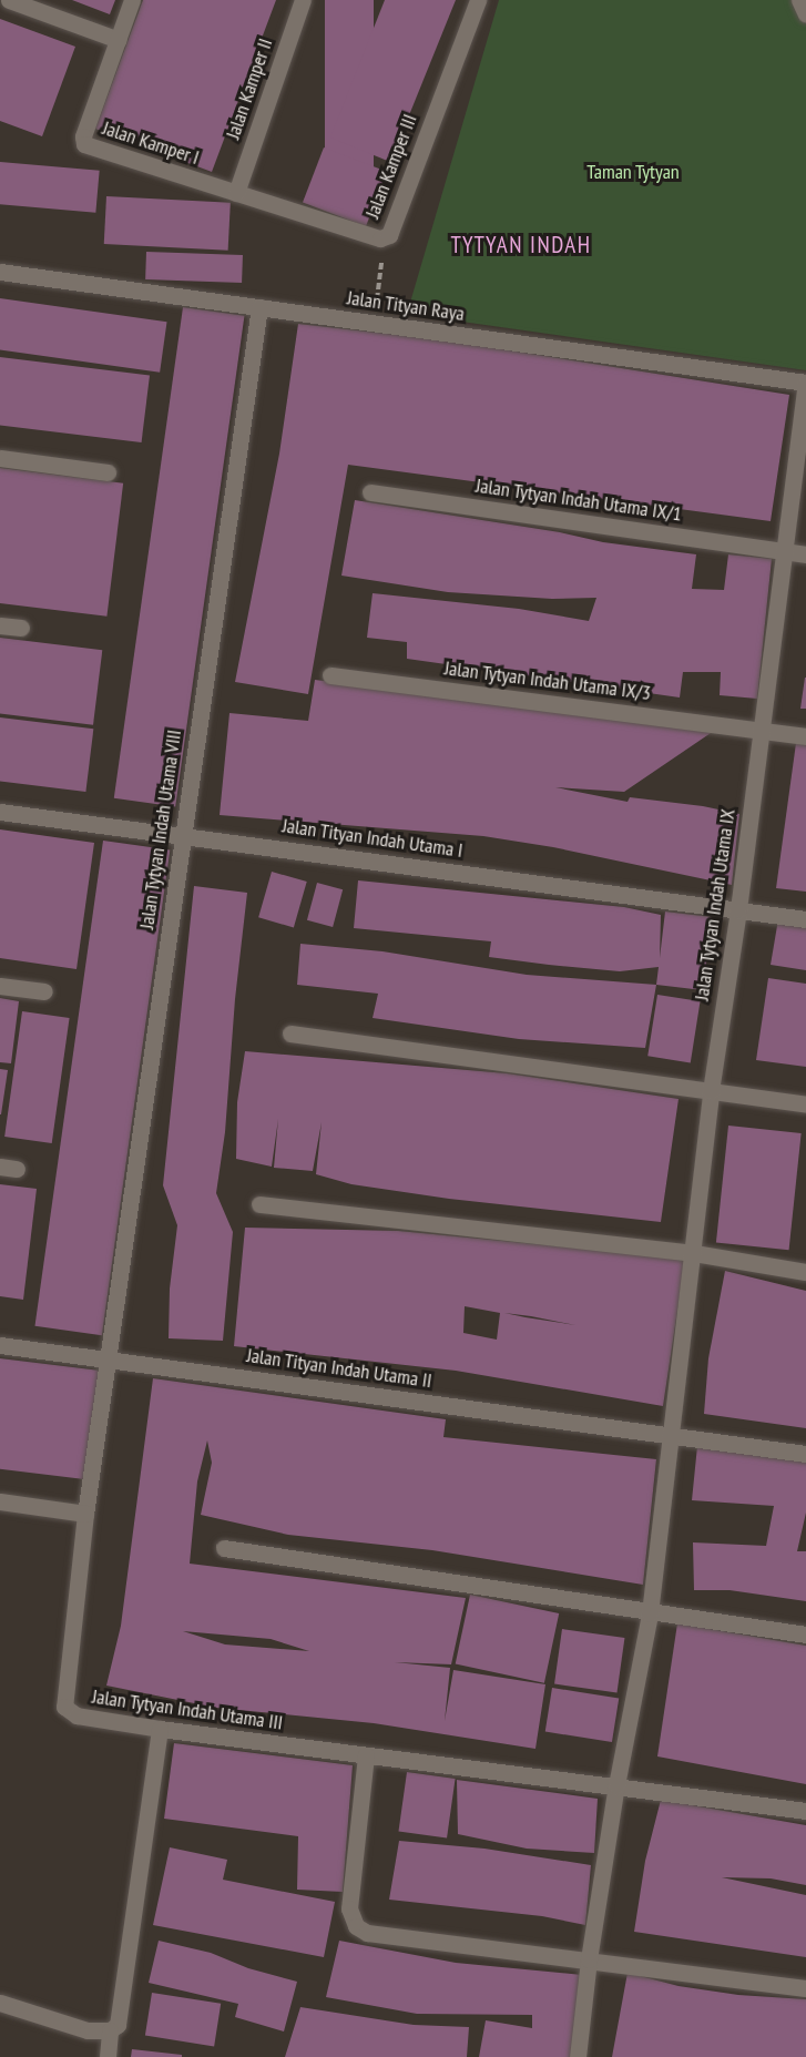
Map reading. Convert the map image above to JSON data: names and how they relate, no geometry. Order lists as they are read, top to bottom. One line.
{"streets":{"street":["Jalan Kamper II","Jalan Kamper I","Jalan Kamper III","Jalan Tityan Raya","Jalan Tytyan Indah Utama IX/1","Jalan Tytyan Indah Utama IX/3","Jalan Tytyan Indah Utama VIII","Jalan Tityan Indah Utama I","Jalan Tytyan Indah Utama IX","Jalan Tityan Indah Utama II","Jalan Tytyan Indah Utama III"]},"crossings":[["Jalan Kamper II","Jalan Kamper I"],["Jalan Kamper II","Jalan Kamper III"],["Jalan Kamper I","Jalan Kamper III"],["Jalan Tityan Raya","Jalan Tytyan Indah Utama VIII"],["Jalan Tityan Raya","Jalan Tytyan Indah Utama IX"],["Jalan Tytyan Indah Utama IX/1","Jalan Tytyan Indah Utama IX"],["Jalan Tytyan Indah Utama IX/3","Jalan Tytyan Indah Utama IX"],["Jalan Tytyan Indah Utama VIII","Jalan Tityan Indah Utama I"],["Jalan Tytyan Indah Utama VIII","Jalan Tityan Indah Utama II"],["Jalan Tytyan Indah Utama VIII","Jalan Tytyan Indah Utama III"],["Jalan Tityan Indah Utama I","Jalan Tytyan Indah Utama IX"],["Jalan Tytyan Indah Utama IX","Jalan Tityan Indah Utama II"],["Jalan Tytyan Indah Utama IX","Jalan Tytyan Indah Utama III"],["Jalan Tityan Indah Utama II","Jalan Tytyan Indah Utama III"]],"districts":["TYTYAN INDAH"],"parks":["Taman Tytyan"]}
